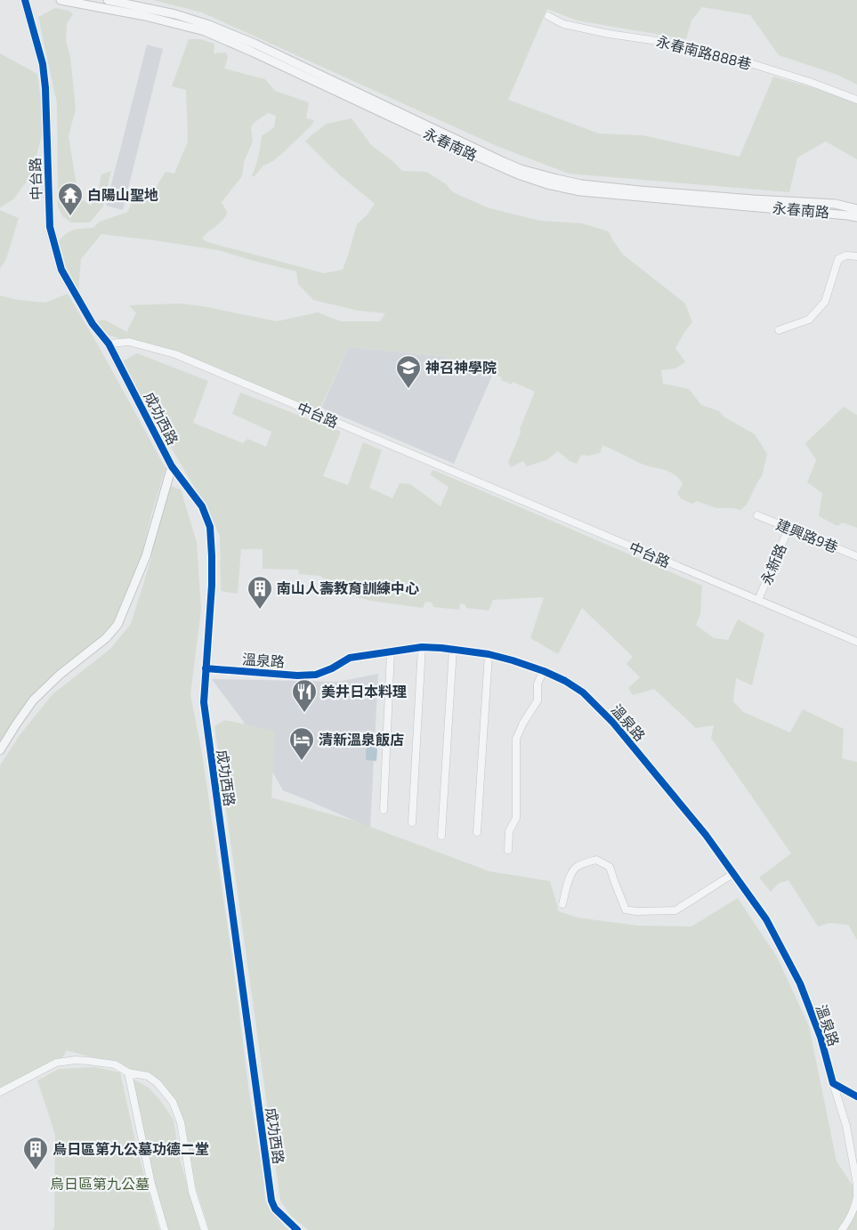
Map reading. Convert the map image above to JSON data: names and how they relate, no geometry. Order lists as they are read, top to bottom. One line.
{"streets":{"street":["永春南路888巷","永春南路","中台路","成功西路","建興路9巷","永新路","溫泉路"]},"crossings":[["中台路","成功西路"],["中台路","永新路"],["成功西路","溫泉路"],["建興路9巷","永新路"]],"parks":["烏日區第九公墓"],"places":{"temple":["白陽山聖地"],"school or university":["神召神學院"],"building":["南山人壽教育訓練中心","烏日區第九公墓功德二堂"],"restaurant":["美井日本料理"],"hotel":["清新溫泉飯店"]}}
